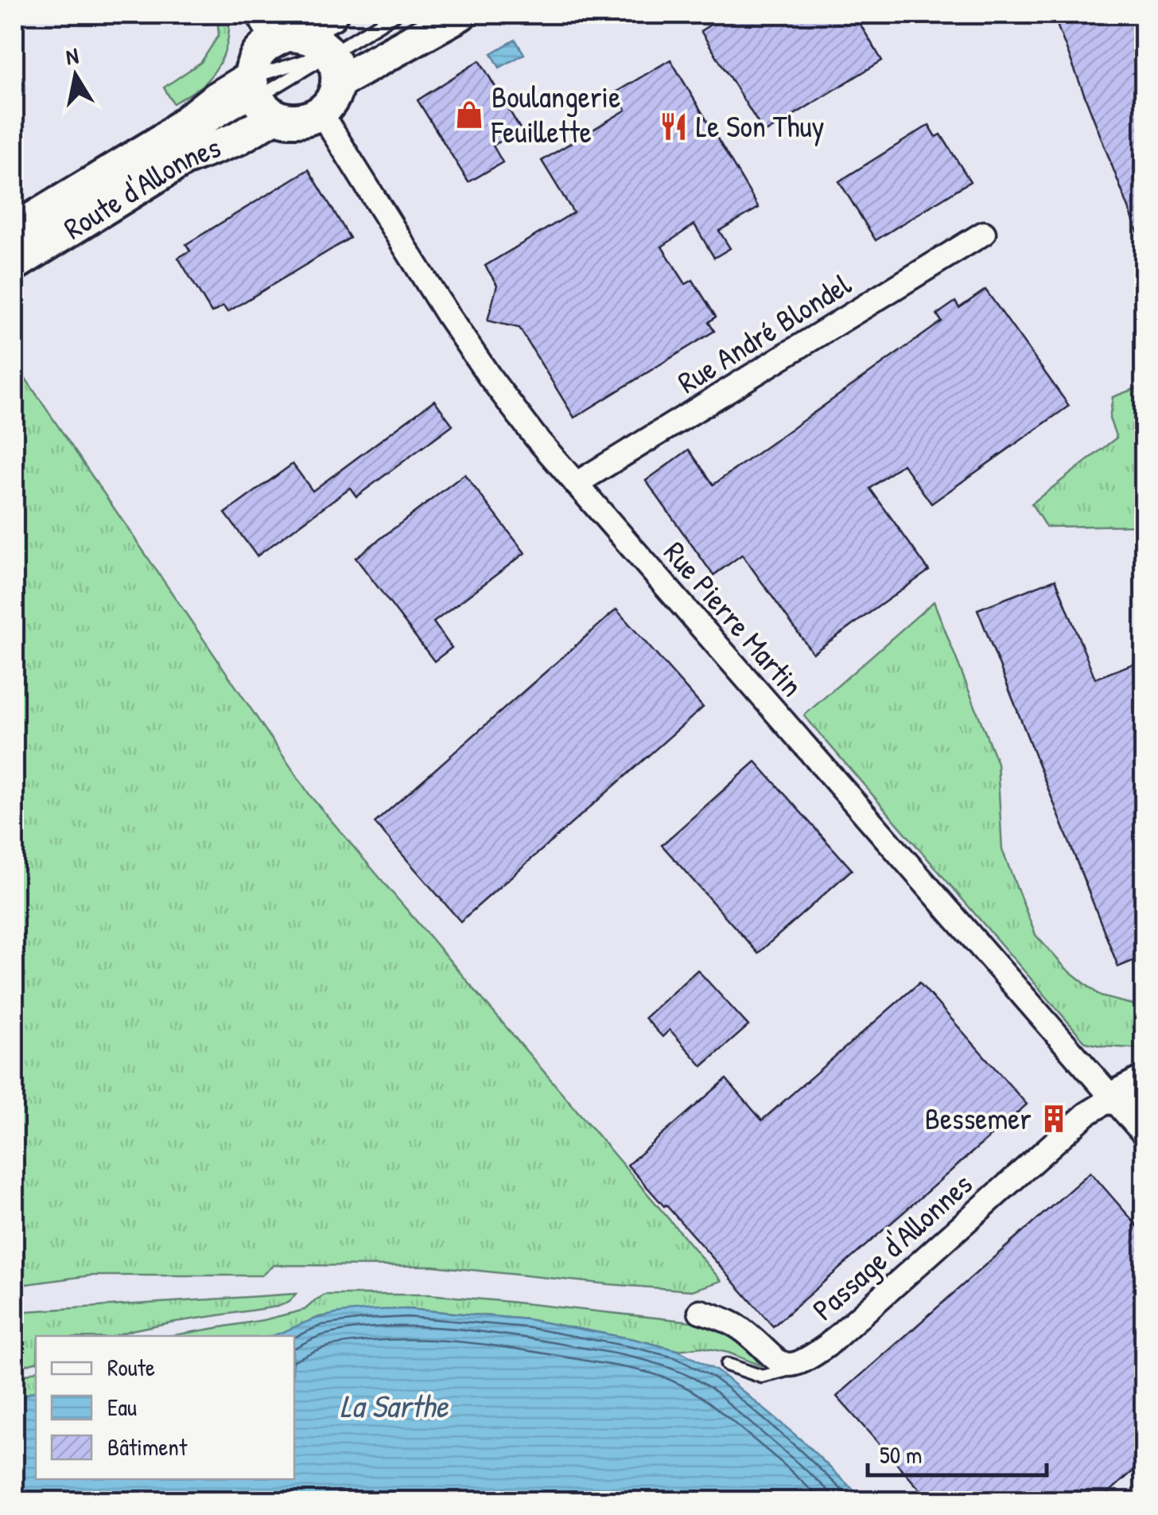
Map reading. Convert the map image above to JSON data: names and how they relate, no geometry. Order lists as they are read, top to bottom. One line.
{"streets":{"main road":["Route d'Allonnes"],"street":["Rue André Blondel","Rue Pierre Martin","Passage d'Allonnes"]},"crossings":[["Route d'Allonnes","Rue Pierre Martin"],["Rue André Blondel","Rue Pierre Martin"],["Rue Pierre Martin","Passage d'Allonnes"]],"water":["La Sarthe"],"places":{"shop":["Boulangerie Feuillette"],"restaurant":["Le Son Thuy"],"building":["Bessemer"]},"legend":["Route","Eau","Bâtiment"],"scale_bar":"50 m","north":"top"}
